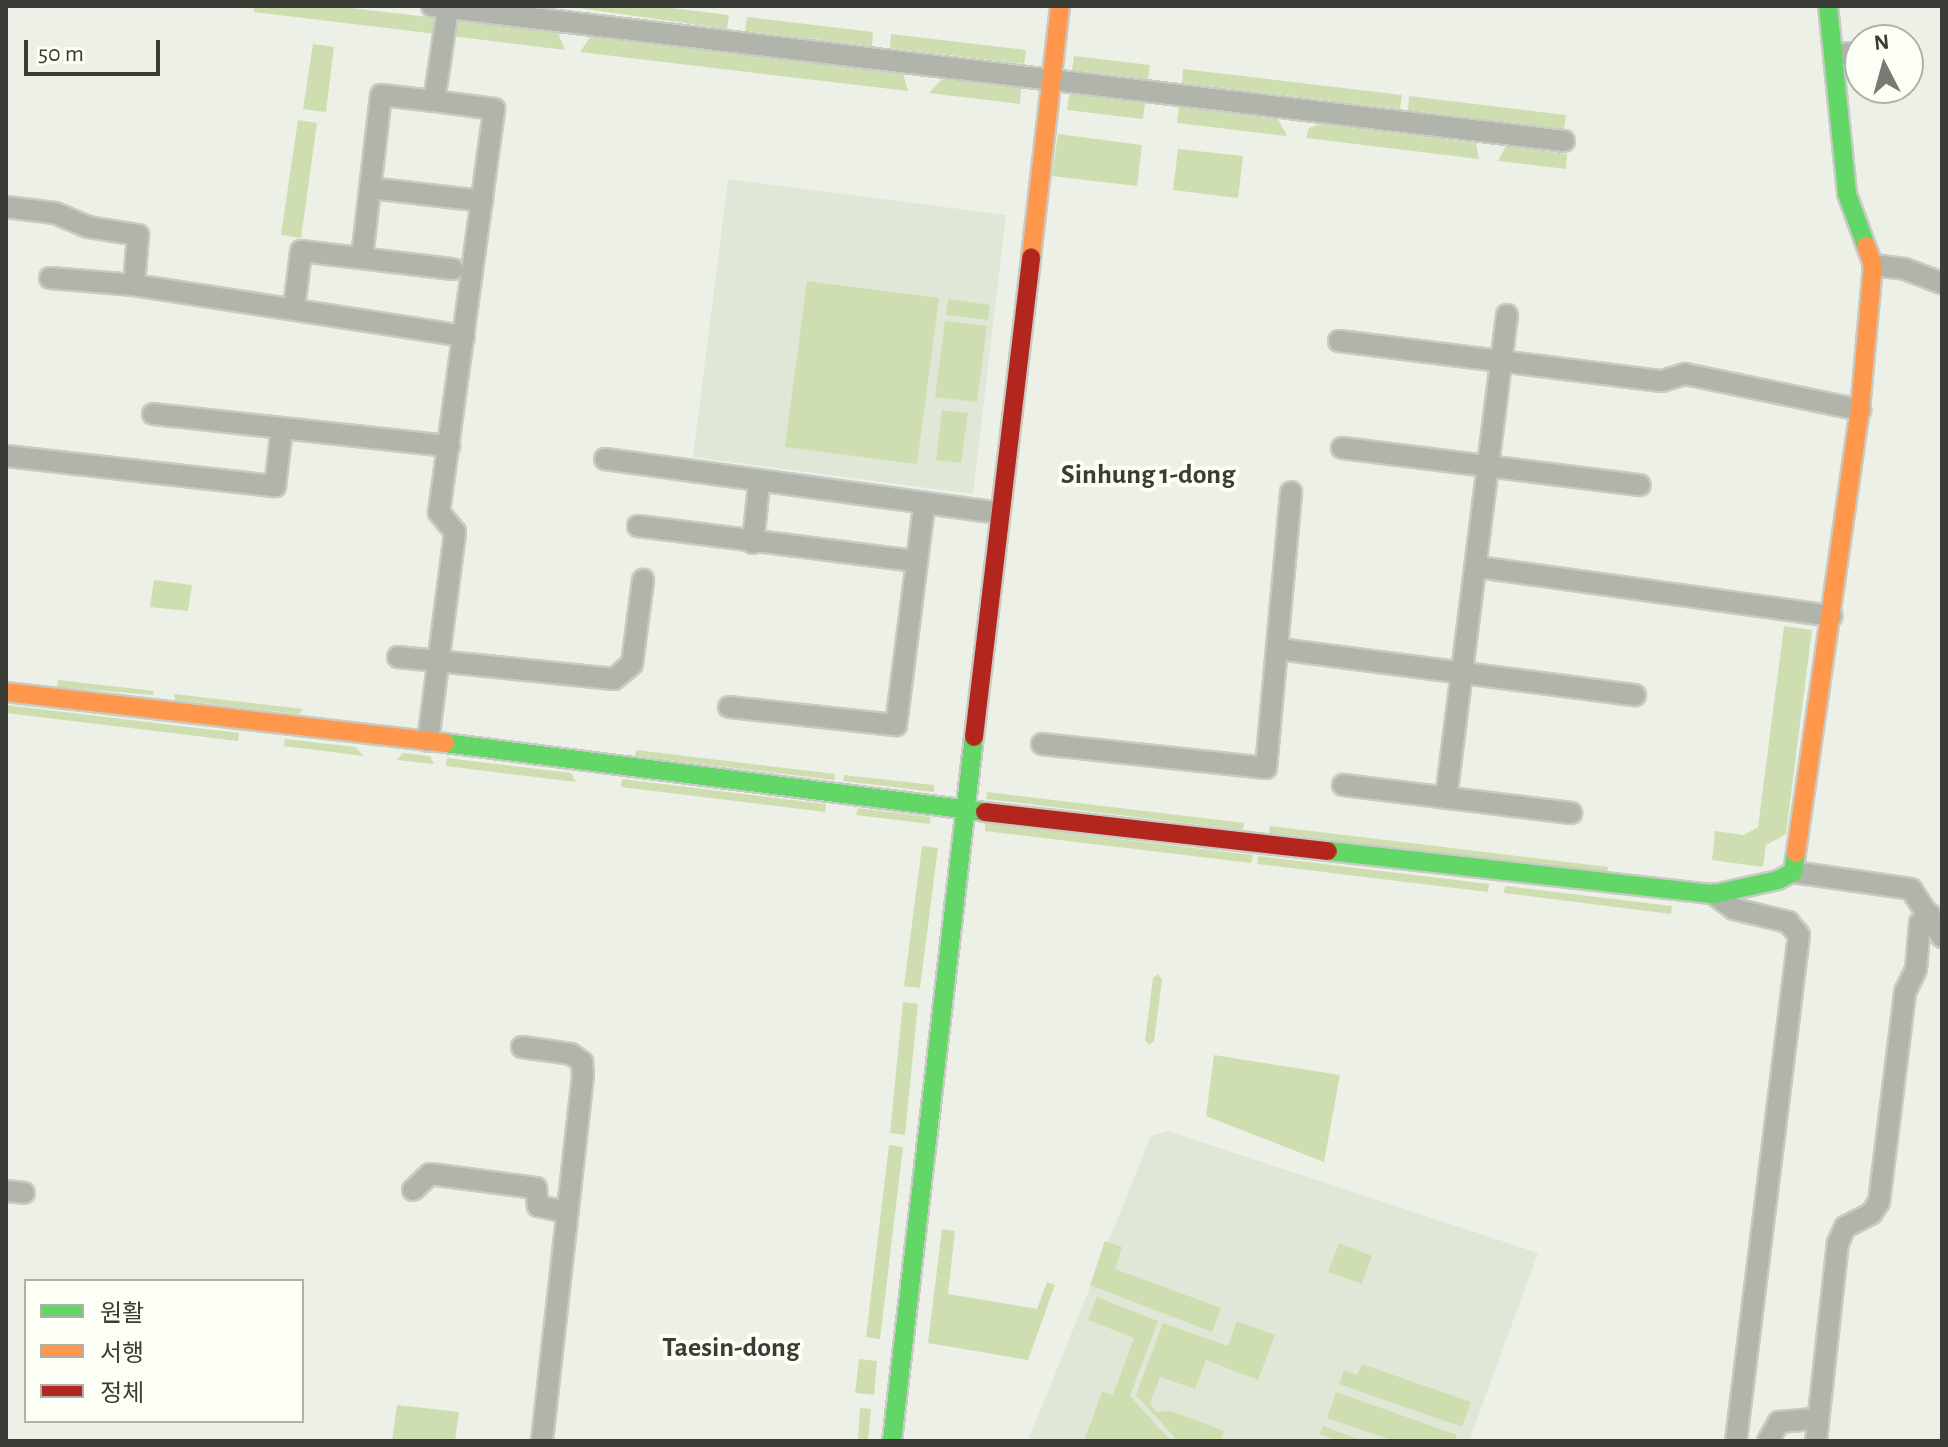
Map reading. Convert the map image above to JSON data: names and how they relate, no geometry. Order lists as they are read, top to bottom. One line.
{"districts":["Sinhung 1-dong","Taesin-dong"],"legend":["원활","서행","정체"],"scale_bar":"50 m","north":"top"}
